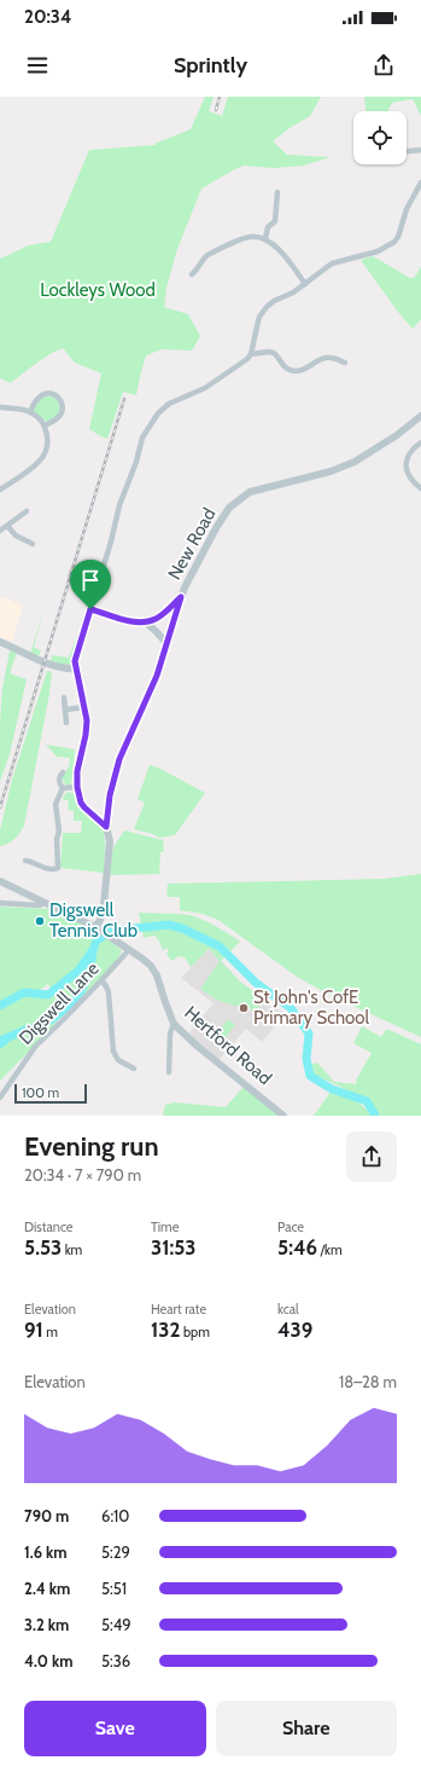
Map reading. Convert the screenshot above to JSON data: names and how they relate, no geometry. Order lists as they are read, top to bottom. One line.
{"streets":{"street":["New Road","Digswell Lane","Hertford Road"]},"crossings":[["New Road","Hertford Road"]],"parks":["Lockleys Wood"],"places":["Digswell Tennis Club","St John's CofE Primary School"],"scale_bar":"100 m","page":{"status":"20:34","header":"Sprintly","scale":"100 m","heading":["Evening run","20:34 · 7 × 790 m"],"stats":[["Distance","5.53 km"],["Time","31:53"],["Pace","5:46 /km"],["Elevation","91 m"],["Heart rate","132 bpm"],["kcal","439"]],"chart":["Elevation","18–28 m"],"list":[{"name":"790 m","note":"6:10"},{"name":"1.6 km","note":"5:29"},{"name":"2.4 km","note":"5:51"},{"name":"3.2 km","note":"5:49"},{"name":"4.0 km","note":"5:36"}],"buttons":["Save","Share"]}}
